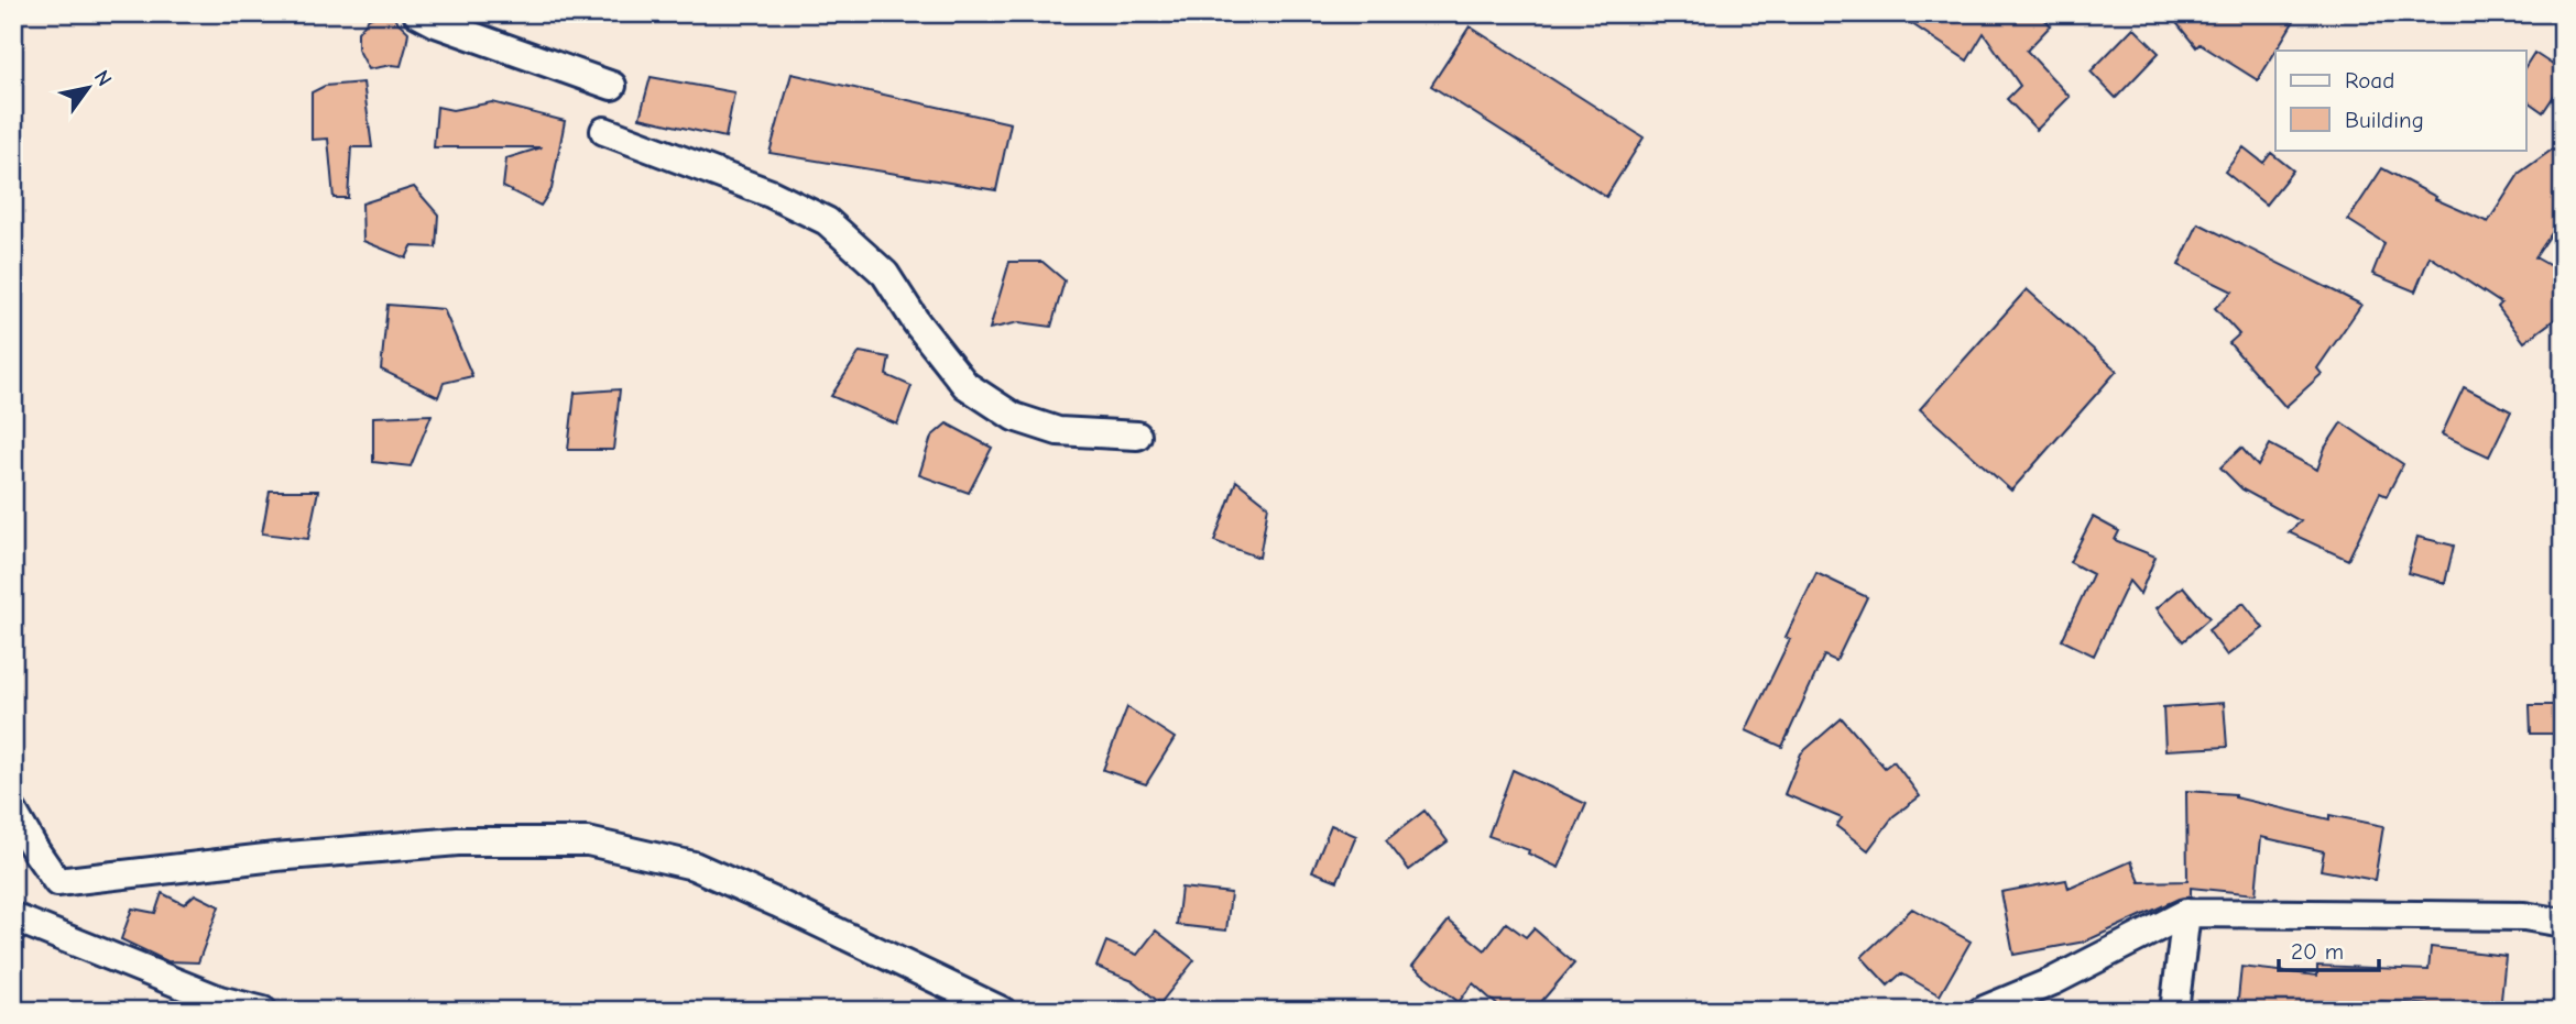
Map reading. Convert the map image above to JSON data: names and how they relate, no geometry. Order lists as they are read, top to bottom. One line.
{"legend":["Road","Building"],"scale_bar":"20 m","north":"top right"}
